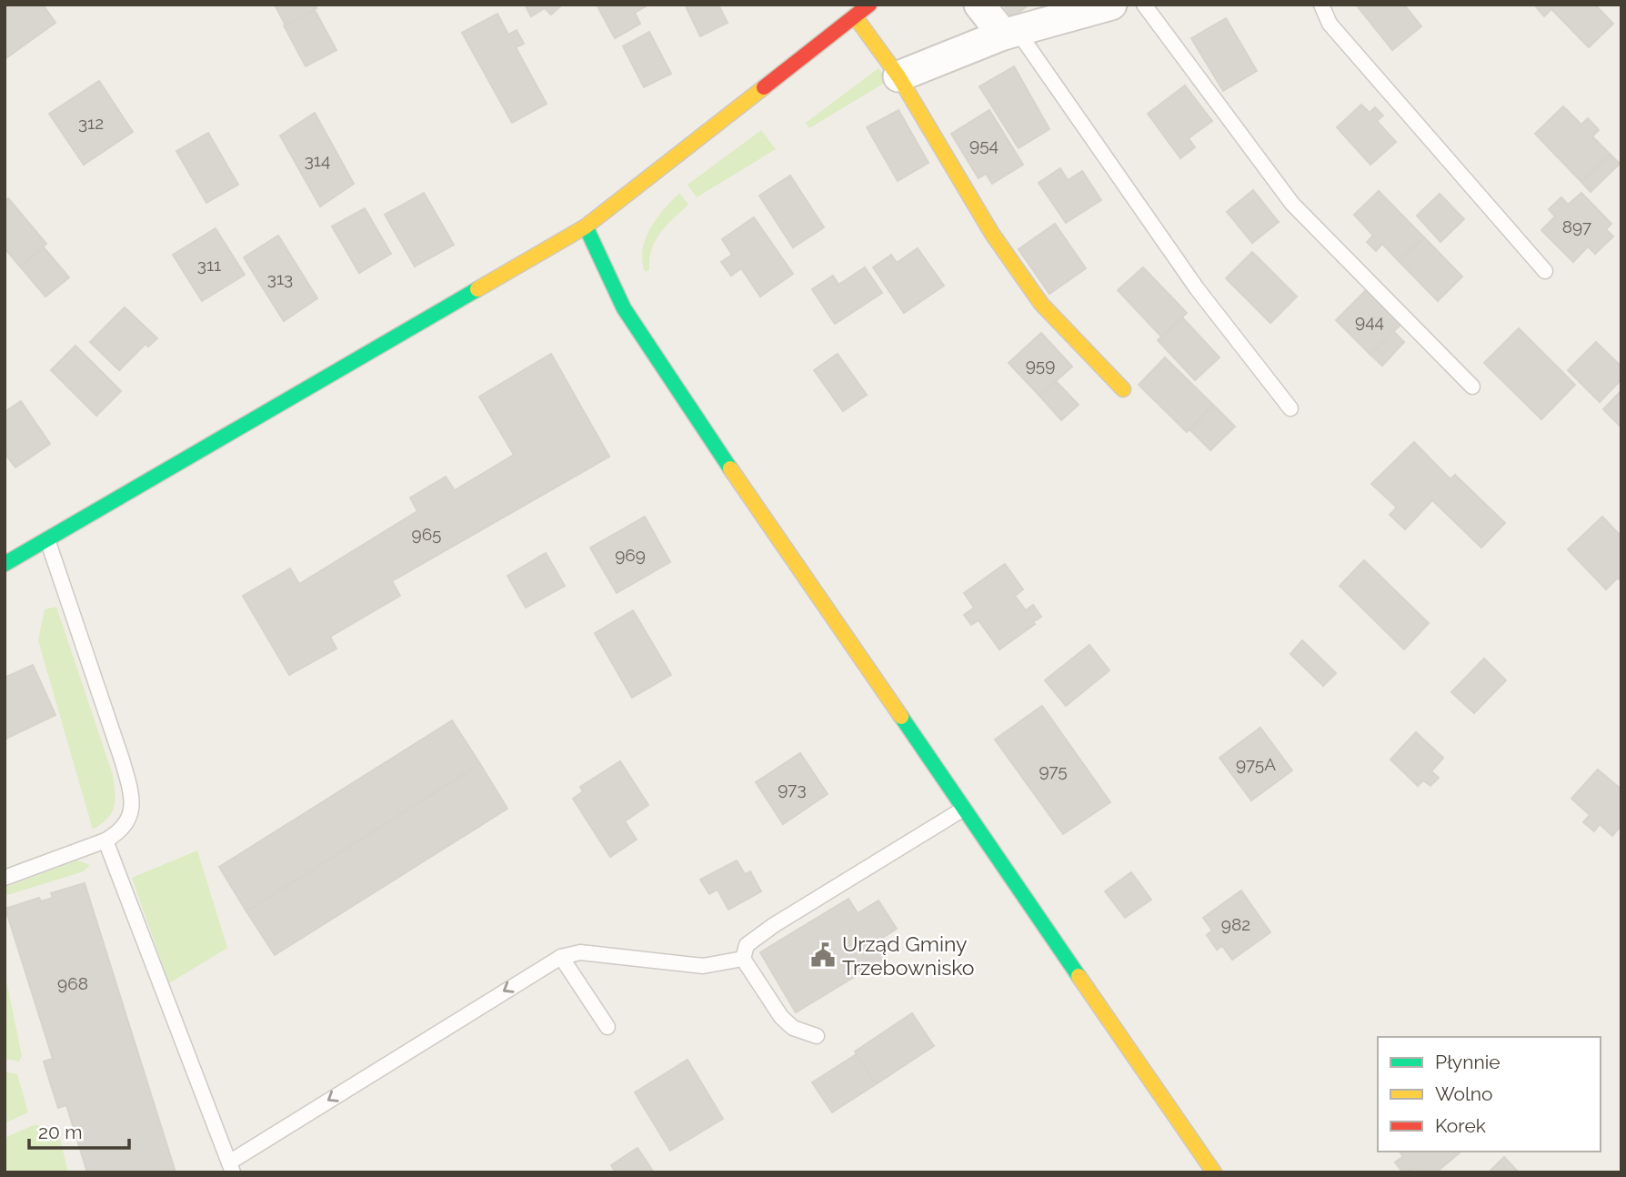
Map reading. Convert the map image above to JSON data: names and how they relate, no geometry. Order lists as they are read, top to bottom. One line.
{"places":{"public building":["Urząd Gminy Trzebownisko"]},"house_numbers":["312","954","314","897","311","313","944","959","965","969","975A","975","973","982","968"],"legend":["Płynnie","Wolno","Korek"],"scale_bar":"20 m"}
